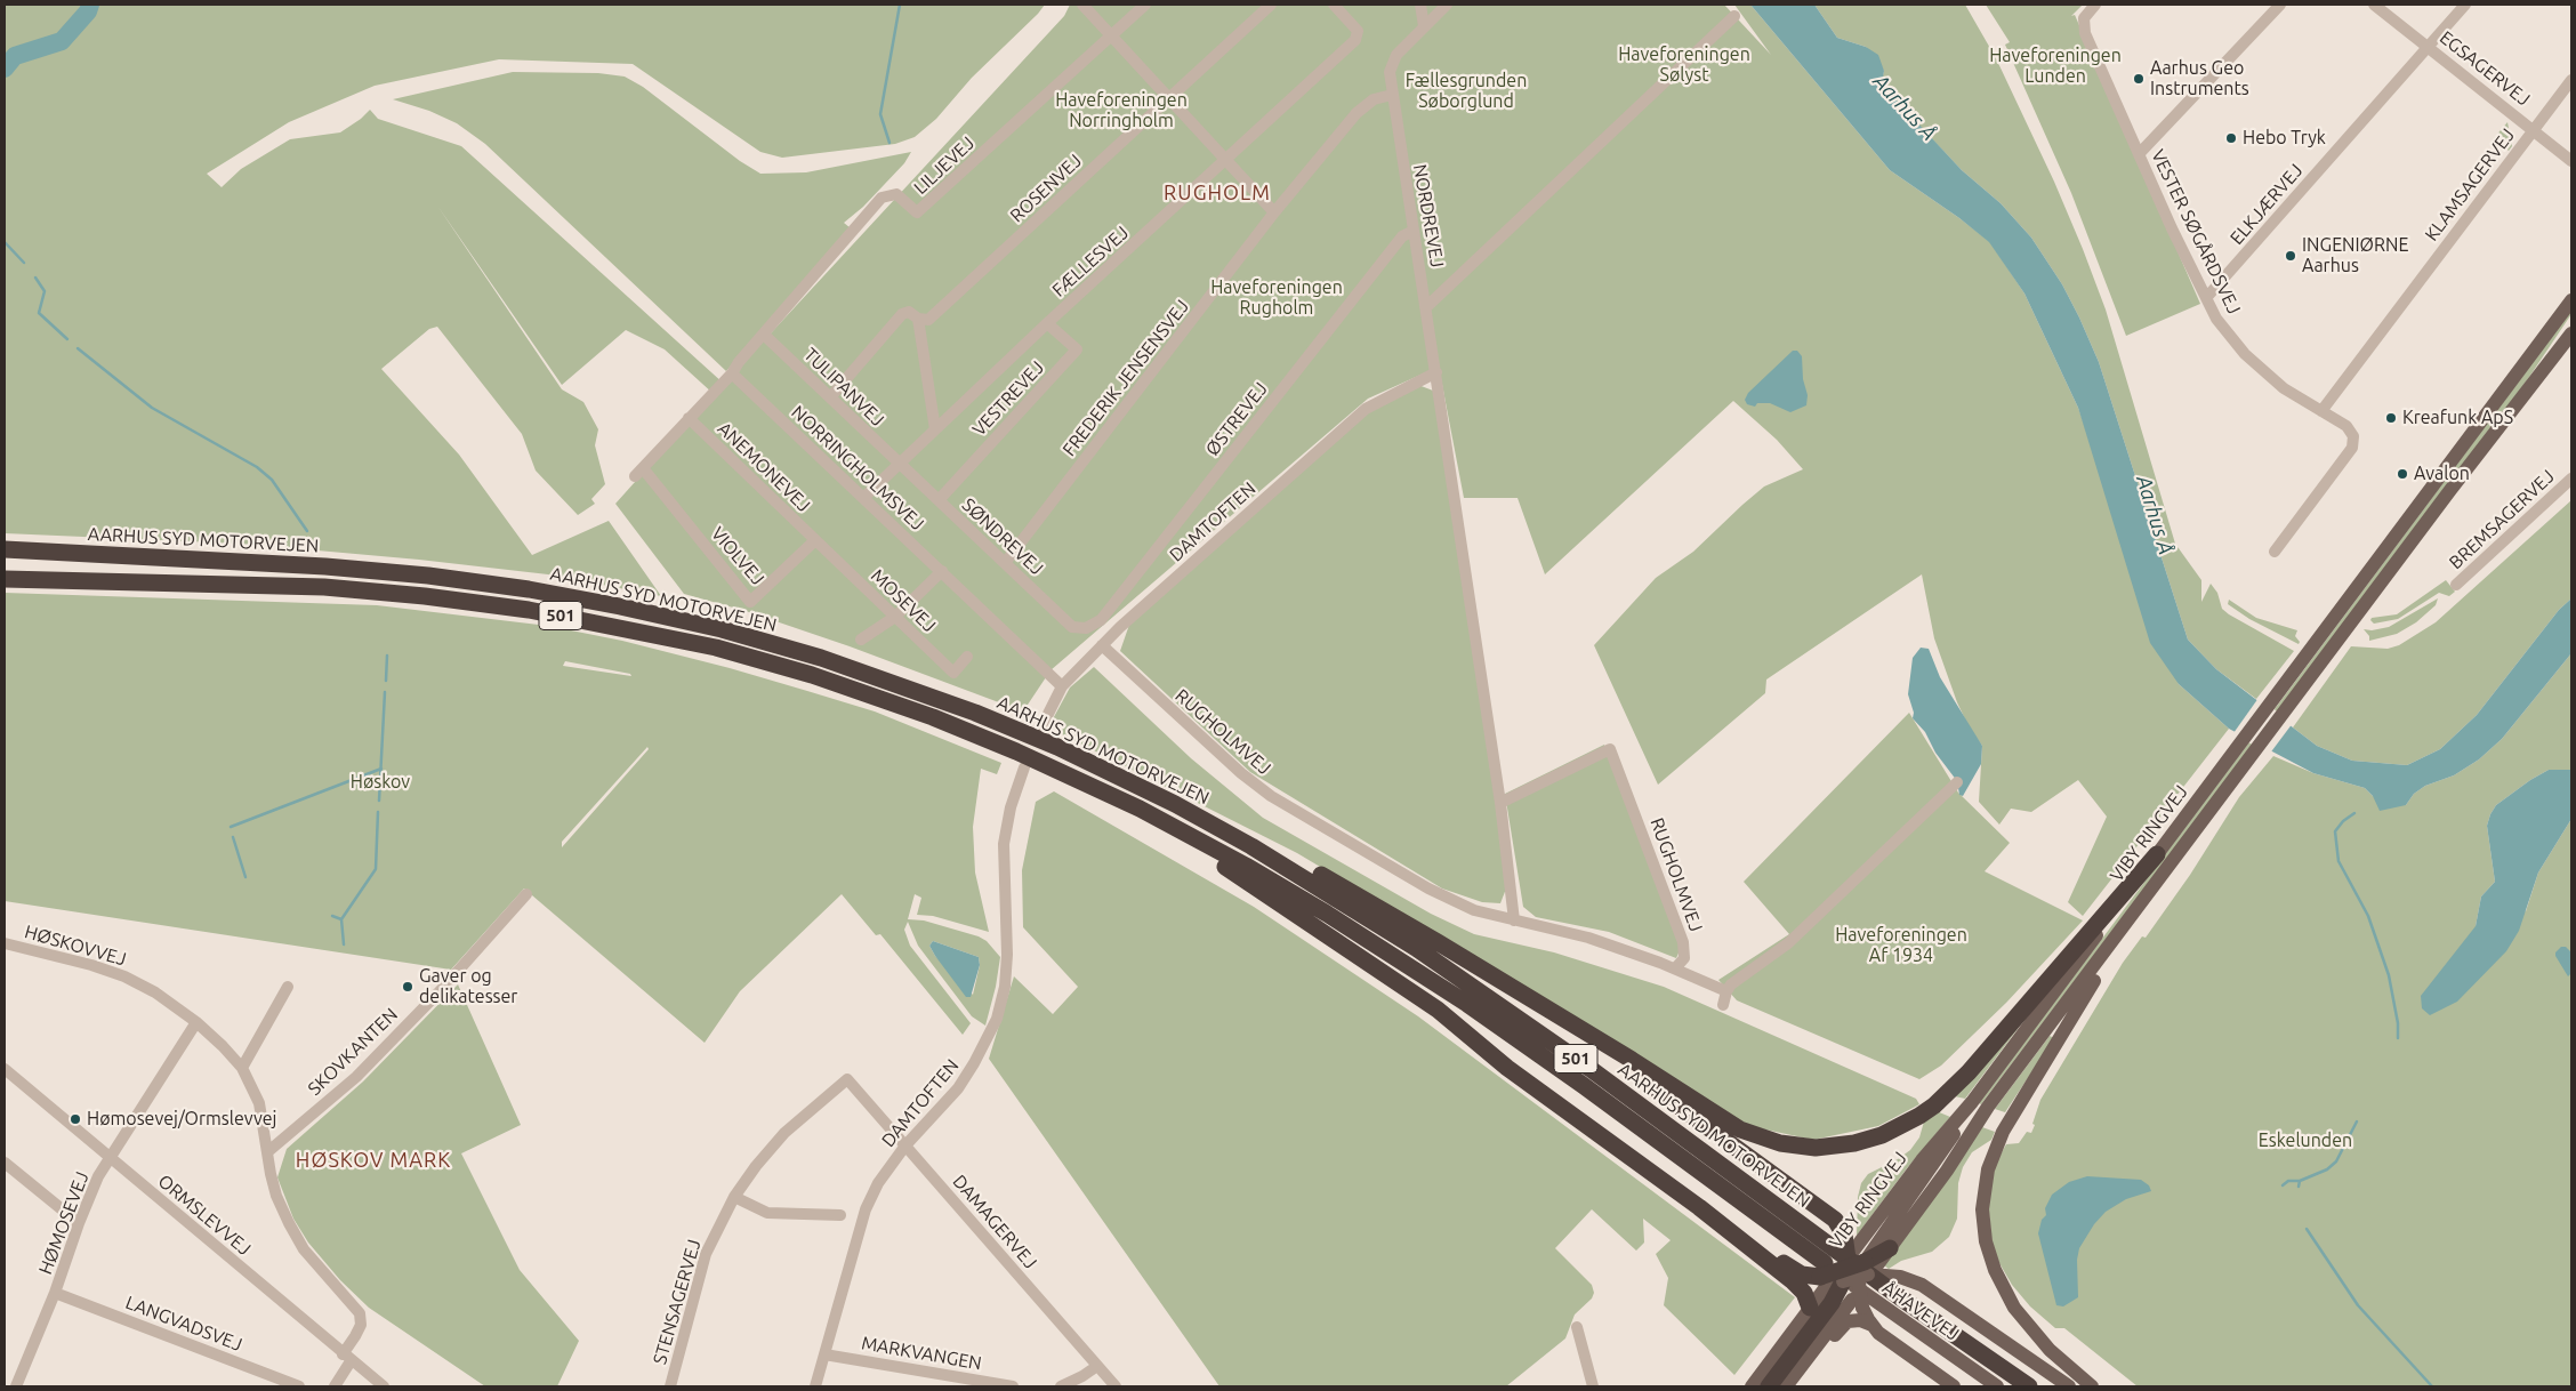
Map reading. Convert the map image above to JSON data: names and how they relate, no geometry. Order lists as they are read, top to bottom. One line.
{"streets":{"highway":["AARHUS SYD MOTORVEJEN","501"],"main road":["VIBY RINGVEJ","ÅHAVEVEJ"],"street":["EGSAGERVEJ","LILJEVEJ","KLAMSAGERVEJ","ROSENVEJ","ELKJÆRVEJ","NORDREVEJ","VESTER SØGÅRDSVEJ","FÆLLESVEJ","FREDERIK JENSENSVEJ","TULIPANVEJ","VESTREVEJ","ØSTREVEJ","ANEMONEVEJ","NORRINGHOLMSVEJ","BREMSAGERVEJ","DAMTOFTEN","SØNDREVEJ","VIOLVEJ","MOSEVEJ","RUGHOLMVEJ","HØSKOVVEJ","SKOVKANTEN","ORMSLEVVEJ","DAMAGERVEJ","HØMOSEVEJ","STENSAGERVEJ","LANGVADSVEJ","MARKVANGEN"]},"crossings":[["EGSAGERVEJ","KLAMSAGERVEJ"],["EGSAGERVEJ","ELKJÆRVEJ"],["LILJEVEJ","TULIPANVEJ"],["LILJEVEJ","NORRINGHOLMSVEJ"],["KLAMSAGERVEJ","VESTER SØGÅRDSVEJ"],["ROSENVEJ","TULIPANVEJ"],["ELKJÆRVEJ","VESTER SØGÅRDSVEJ"],["NORDREVEJ","FREDERIK JENSENSVEJ"],["NORDREVEJ","ØSTREVEJ"],["NORDREVEJ","DAMTOFTEN"],["FÆLLESVEJ","TULIPANVEJ"],["FÆLLESVEJ","VESTREVEJ"],["FÆLLESVEJ","NORRINGHOLMSVEJ"],["FÆLLESVEJ","SØNDREVEJ"],["FREDERIK JENSENSVEJ","SØNDREVEJ"],["TULIPANVEJ","SØNDREVEJ"],["VESTREVEJ","SØNDREVEJ"],["ØSTREVEJ","SØNDREVEJ"],["ANEMONEVEJ","VIOLVEJ"],["ANEMONEVEJ","MOSEVEJ"],["NORRINGHOLMSVEJ","DAMTOFTEN"],["DAMTOFTEN","RUGHOLMVEJ"],["DAMTOFTEN","DAMAGERVEJ"],["DAMTOFTEN","MARKVANGEN"],["AARHUS SYD MOTORVEJEN","VIBY RINGVEJ"],["AARHUS SYD MOTORVEJEN","ÅHAVEVEJ"],["VIOLVEJ","MOSEVEJ"],["VIBY RINGVEJ","ÅHAVEVEJ"],["HØSKOVVEJ","SKOVKANTEN"],["HØSKOVVEJ","ORMSLEVVEJ"],["HØSKOVVEJ","HØMOSEVEJ"],["ORMSLEVVEJ","HØMOSEVEJ"],["DAMAGERVEJ","STENSAGERVEJ"],["HØMOSEVEJ","LANGVADSVEJ"]],"districts":["RUGHOLM","HØSKOV MARK"],"water":["Aarhus Å"],"parks":["Haveforeningen Sølyst","Haveforeningen Lunden","Fællesgrunden Søborglund","Haveforeningen Norringholm","Haveforeningen Rugholm","Høskov","Haveforeningen Af 1934","Eskelunden"],"places":["Aarhus Geo Instruments","Hebo Tryk","INGENIØRNE Aarhus","Kreafunk ApS","Avalon","Gaver og delikatesser","Hømosevej/Ormslevvej"]}
